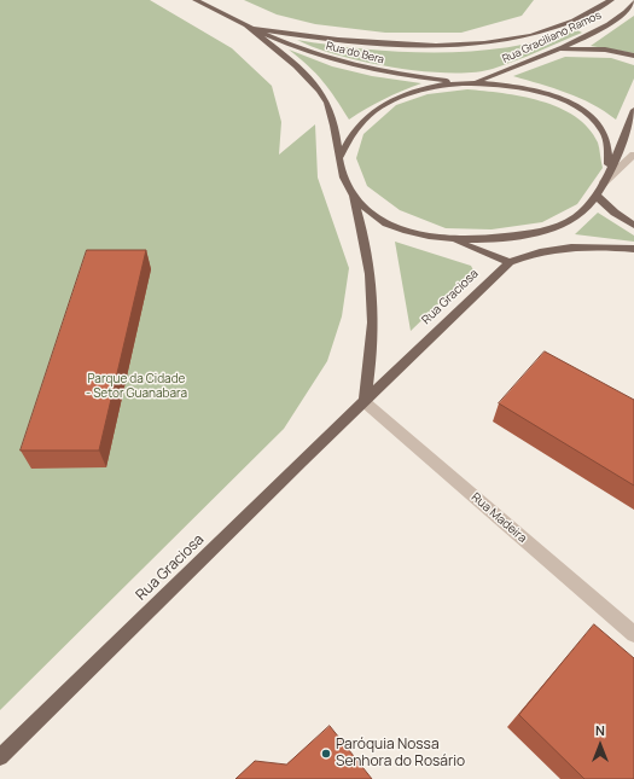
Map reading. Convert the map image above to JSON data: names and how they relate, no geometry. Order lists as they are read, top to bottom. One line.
{"streets":{"main road":["Rua Graciliano Ramos","Rua do Bera","Rua Graciosa"],"street":["Rua Madeira"]},"crossings":[["Rua Graciosa","Rua Madeira"]],"parks":["Parque da Cidade - Setor Guanabara"],"places":["Paróquia Nossa Senhora do Rosário"],"north":"top"}
